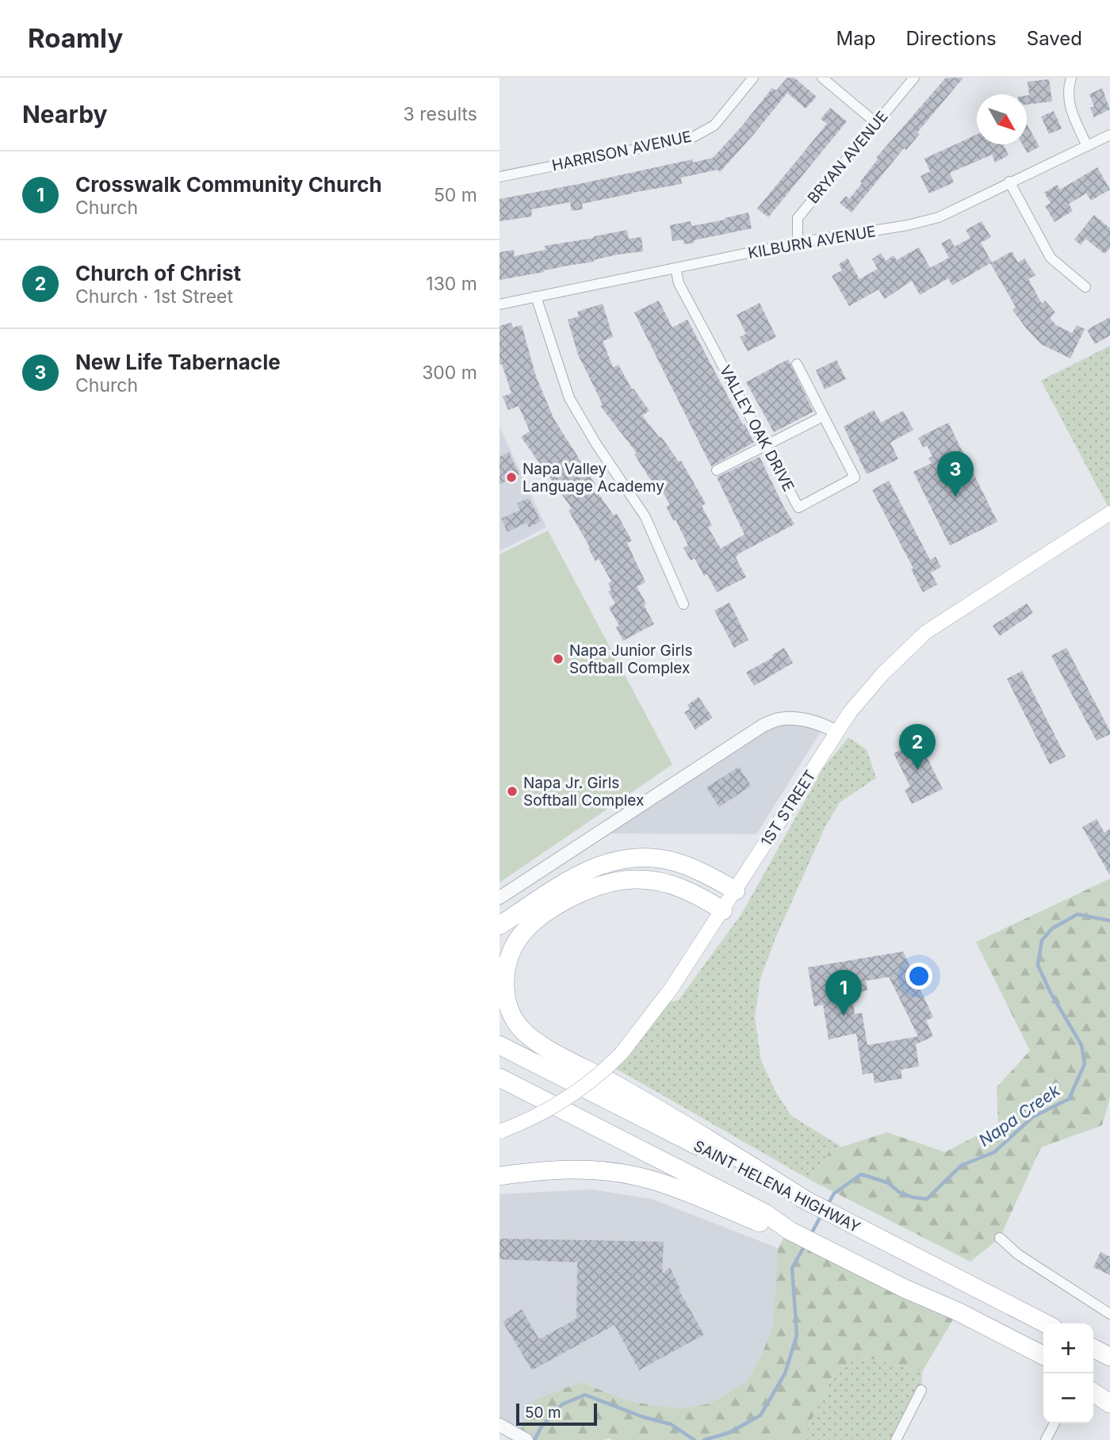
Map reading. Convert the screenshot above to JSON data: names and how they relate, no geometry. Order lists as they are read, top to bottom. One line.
{"streets":{"highway":["SAINT HELENA HIGHWAY"],"main road":["1ST STREET"],"street":["HARRISON AVENUE","BRYAN AVENUE","KILBURN AVENUE","VALLEY OAK DRIVE"]},"crossings":[["BRYAN AVENUE","KILBURN AVENUE"],["KILBURN AVENUE","VALLEY OAK DRIVE"]],"water":["Napa Creek"],"places":["Napa Valley Language Academy","Napa Junior Girls Softball Complex","Napa Jr. Girls Softball Complex"],"scale_bar":"50 m","north":"bottom right","page":{"header":"Roamly","nav":["Map","Directions","Saved"],"heading":["Nearby","3 results"],"list":[{"mark":"1","name":"Crosswalk Community Church","note":"Church","value":"50 m"},{"mark":"2","name":"Church of Christ","note":"Church · 1st Street","value":"130 m"},{"mark":"3","name":"New Life Tabernacle","note":"Church","value":"300 m"}],"pins":["3","2","1"],"map_buttons":["+","−"],"scale":"50 m"}}
